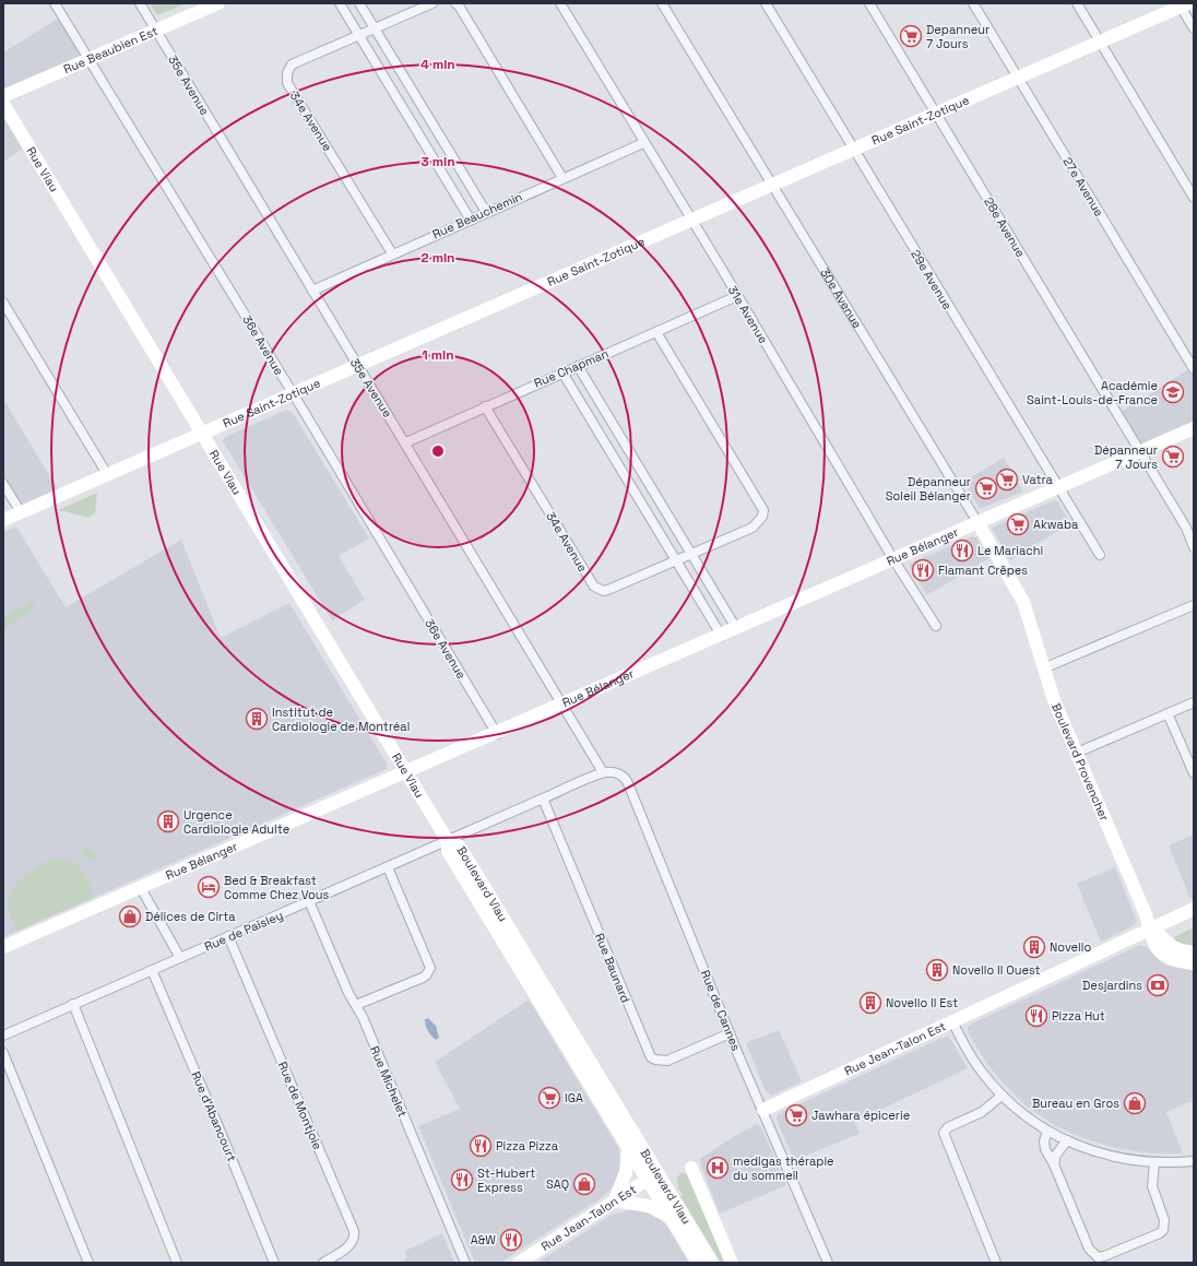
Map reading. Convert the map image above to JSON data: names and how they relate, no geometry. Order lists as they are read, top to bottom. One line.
{"streets":{"street":["Rue Beaubien Est","35e Avenue","Rue Saint-Zotique","34e Avenue","Rue Viau","27e Avenue","Rue Beauchemin","28e Avenue","29e Avenue","30e Avenue","31e Avenue","36e Avenue","Rue Chapman","Rue Bélanger","Boulevard Provencher","Boulevard Viau","Rue de Paisley","Rue Baunard","Rue de Cannes","Rue Jean-Talon Est","Rue Michelet","Rue de Montjoie","Rue d'Abancourt"]},"crossings":[["Rue Beaubien Est","35e Avenue"],["Rue Beaubien Est","36e Avenue"],["35e Avenue","Rue Saint-Zotique"],["35e Avenue","Rue Beauchemin"],["35e Avenue","Rue Chapman"],["35e Avenue","Rue Bélanger"],["35e Avenue","Rue de Paisley"],["35e Avenue","Rue de Cannes"],["Rue Saint-Zotique","Rue Viau"],["Rue Saint-Zotique","27e Avenue"],["Rue Saint-Zotique","28e Avenue"],["Rue Saint-Zotique","29e Avenue"],["Rue Saint-Zotique","30e Avenue"],["Rue Saint-Zotique","31e Avenue"],["Rue Saint-Zotique","36e Avenue"],["34e Avenue","Rue Beauchemin"],["34e Avenue","Rue Chapman"],["Rue Viau","Rue Bélanger"],["Rue Viau","Boulevard Viau"],["Rue Viau","Rue de Paisley"],["Rue Beauchemin","31e Avenue"],["28e Avenue","Rue Bélanger"],["29e Avenue","Rue Bélanger"],["30e Avenue","Rue Bélanger"],["30e Avenue","Boulevard Provencher"],["31e Avenue","Rue Chapman"],["31e Avenue","Rue Bélanger"],["36e Avenue","Rue Bélanger"],["Boulevard Provencher","Rue Jean-Talon Est"],["Boulevard Viau","Rue de Paisley"],["Boulevard Viau","Rue Jean-Talon Est"],["Rue de Paisley","Rue Baunard"],["Rue de Paisley","Rue de Cannes"],["Rue de Paisley","Rue Michelet"],["Rue de Paisley","Rue de Montjoie"],["Rue de Paisley","Rue d'Abancourt"],["Rue Baunard","Rue de Cannes"],["Rue de Cannes","Rue Jean-Talon Est"]],"places":{"supermarket":["Depanneur 7 Jours","Dépanneur 7 Jours","Vatra","Dépanneur Soleil Bélanger","Akwaba","IGA","Jawhara épicerie"],"school or university":["Académie Saint-Louis-de-France"],"restaurant":["Le Mariachi","Flamant Crêpes","Pizza Hut","Pizza Pizza","St-Hubert Express","A&W"],"building":["Institut de Cardiologie de Montréal","Urgence Cardiologie Adulte","Novello","Novello II Ouest","Novello II Est"],"hotel":["Bed & Breakfast Comme Chez Vous"],"shop":["Délices de Cirta","Bureau en Gros","SAQ"],"bank":["Desjardins"],"hospital":["medigas thérapie du sommeil"]},"rings":["4 min","3 min","2 min","1 min"]}
